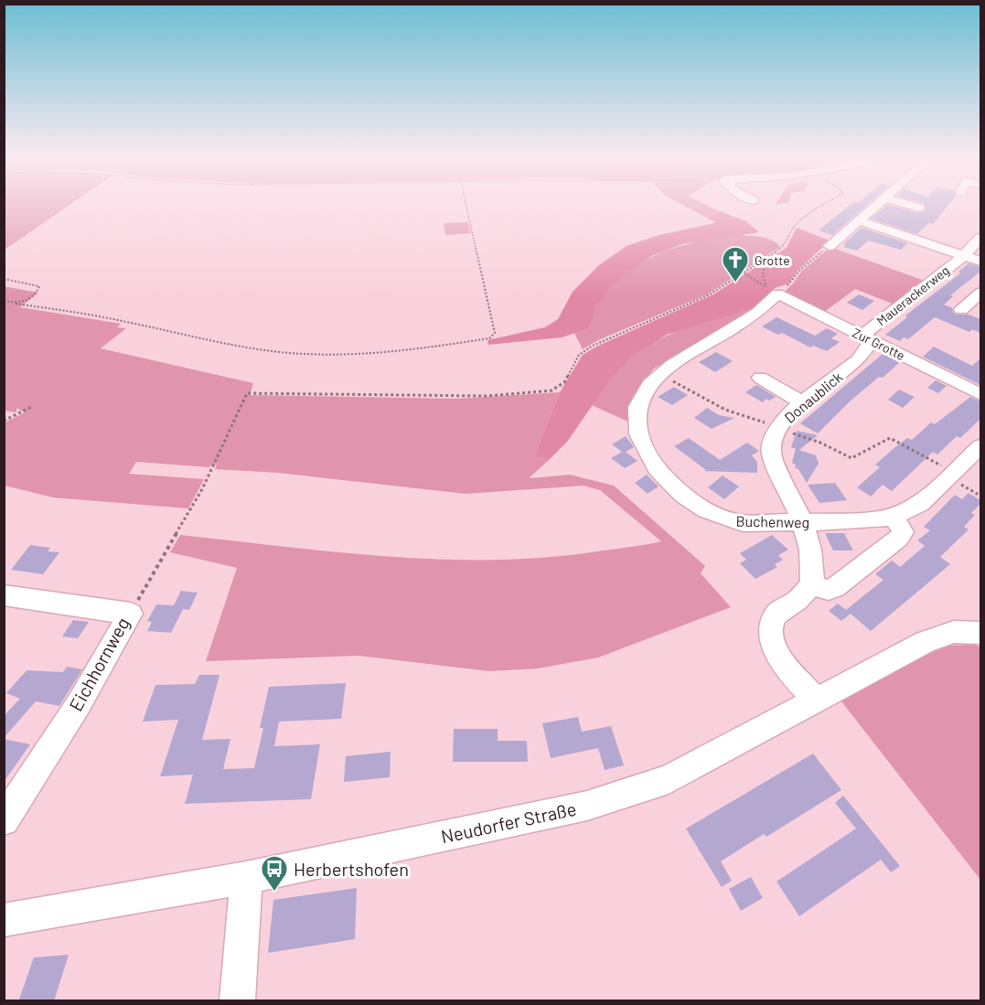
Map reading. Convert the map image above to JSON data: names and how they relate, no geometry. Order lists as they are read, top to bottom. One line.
{"streets":{"street":["Mauerackerweg","Zur Grotte","Donaublick","Buchenweg","Eichhornweg","Neudorfer Straße"]},"crossings":[["Mauerackerweg","Zur Grotte"],["Mauerackerweg","Donaublick"],["Zur Grotte","Donaublick"],["Zur Grotte","Buchenweg"],["Donaublick","Buchenweg"]],"places":{"church":["Grotte"],"bus stop":["Herbertshofen"]}}
